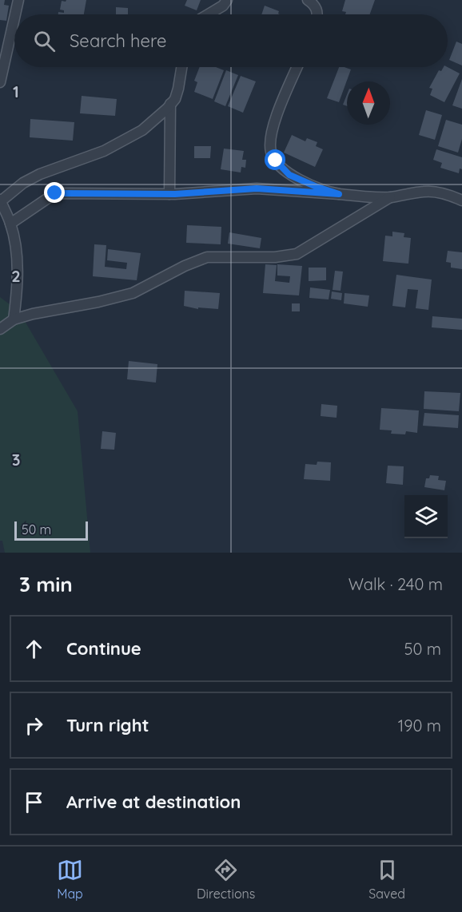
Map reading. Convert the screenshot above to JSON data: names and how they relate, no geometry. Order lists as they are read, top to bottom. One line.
{"scale_bar":"50 m","north":"top","page":{"search":"Search here","scale":"50 m","heading":["3 min","Walk · 240 m"],"list":[["Continue","50 m"],["Turn right","190 m"],"Arrive at destination"],"nav":["Map","Directions","Saved"]},"grid":{"rows":["1","2","3"]}}
